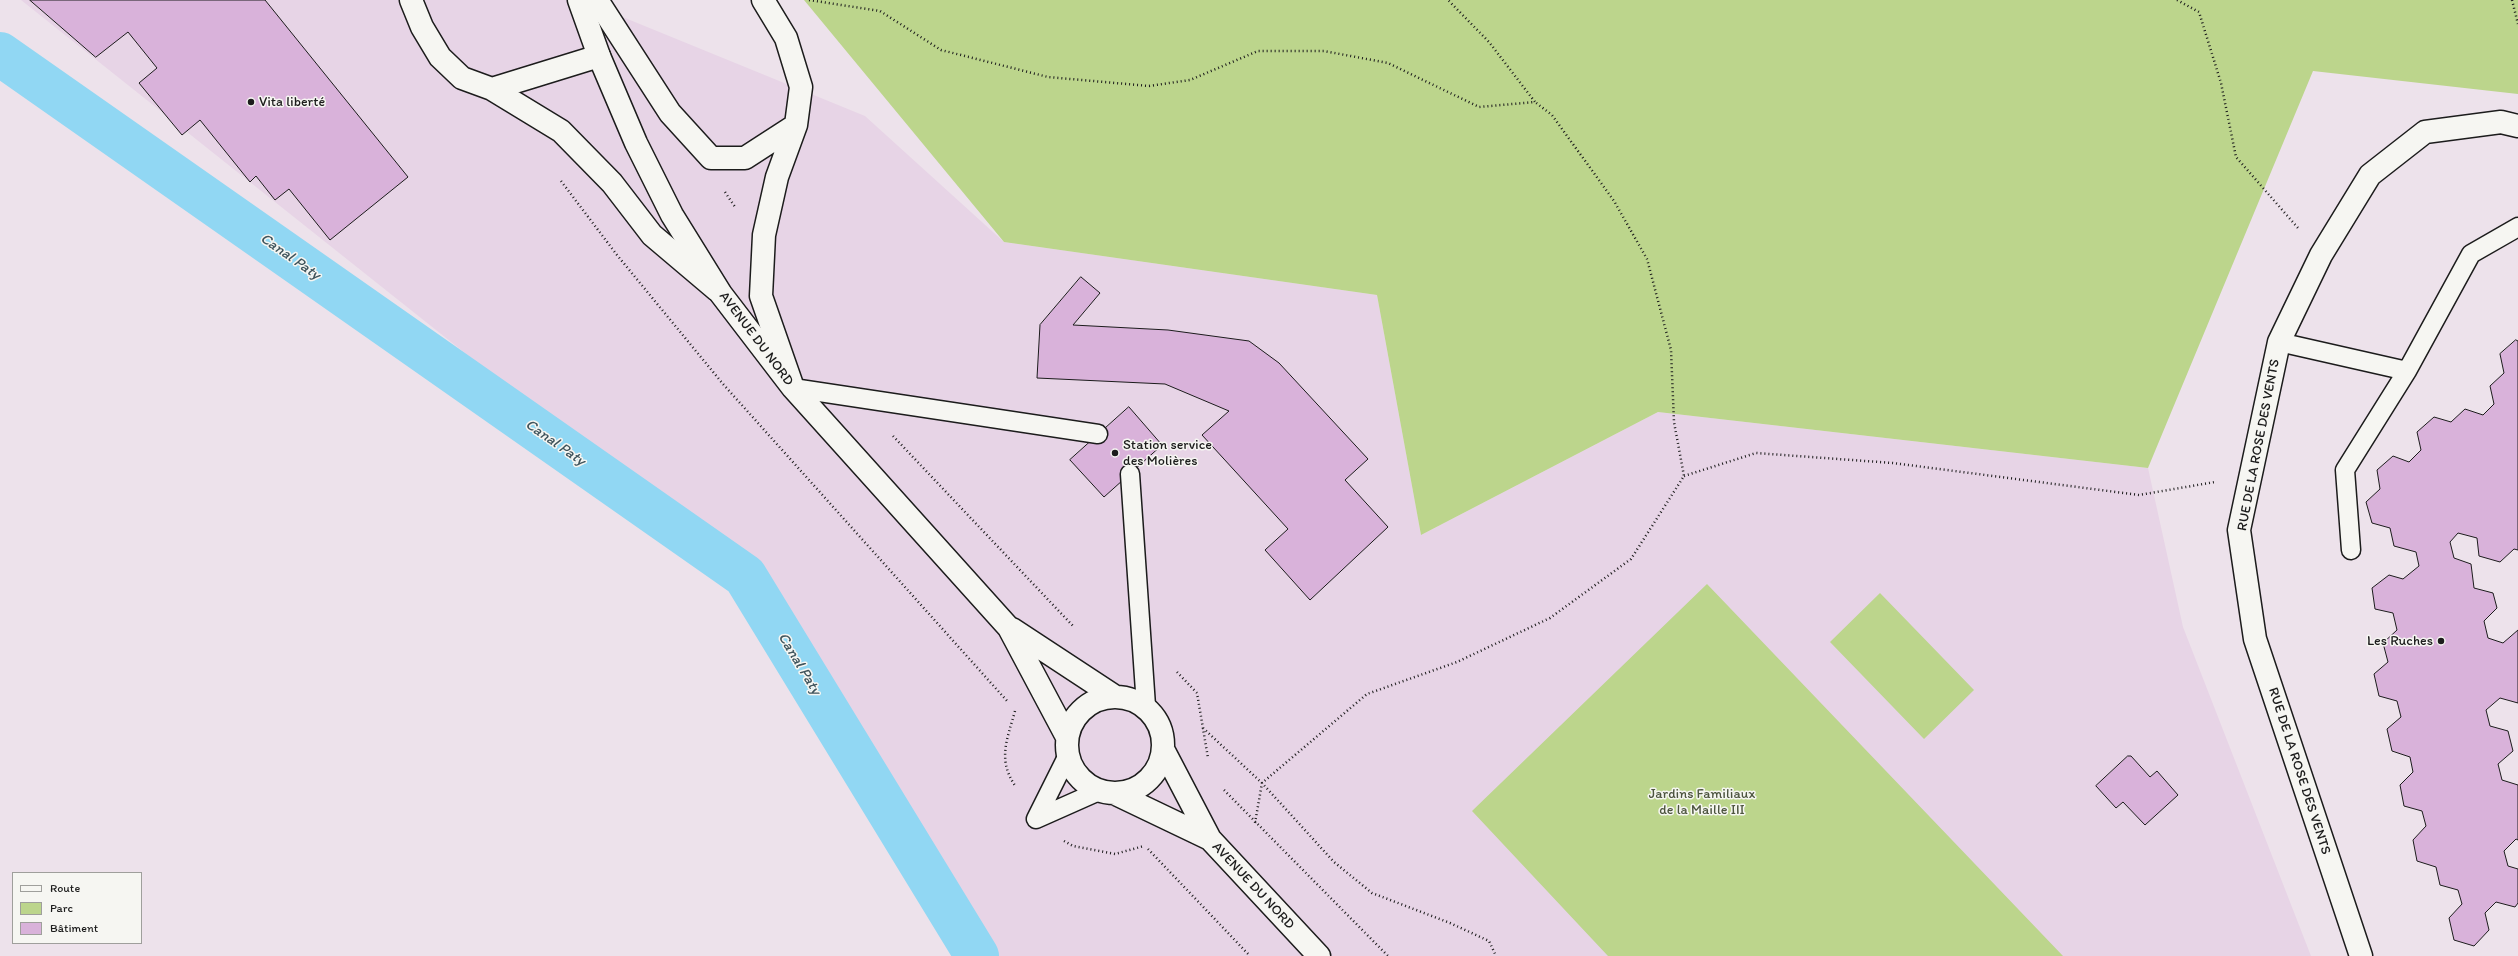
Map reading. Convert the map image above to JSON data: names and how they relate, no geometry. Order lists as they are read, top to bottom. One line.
{"streets":{"street":["AVENUE DU NORD","RUE DE LA ROSE DES VENTS"]},"water":["Canal Paty"],"parks":["Jardins Familiaux de la Maille III"],"places":["Vita liberté","Station service des Molières","Les Ruches"],"legend":["Route","Parc","Bâtiment"]}
